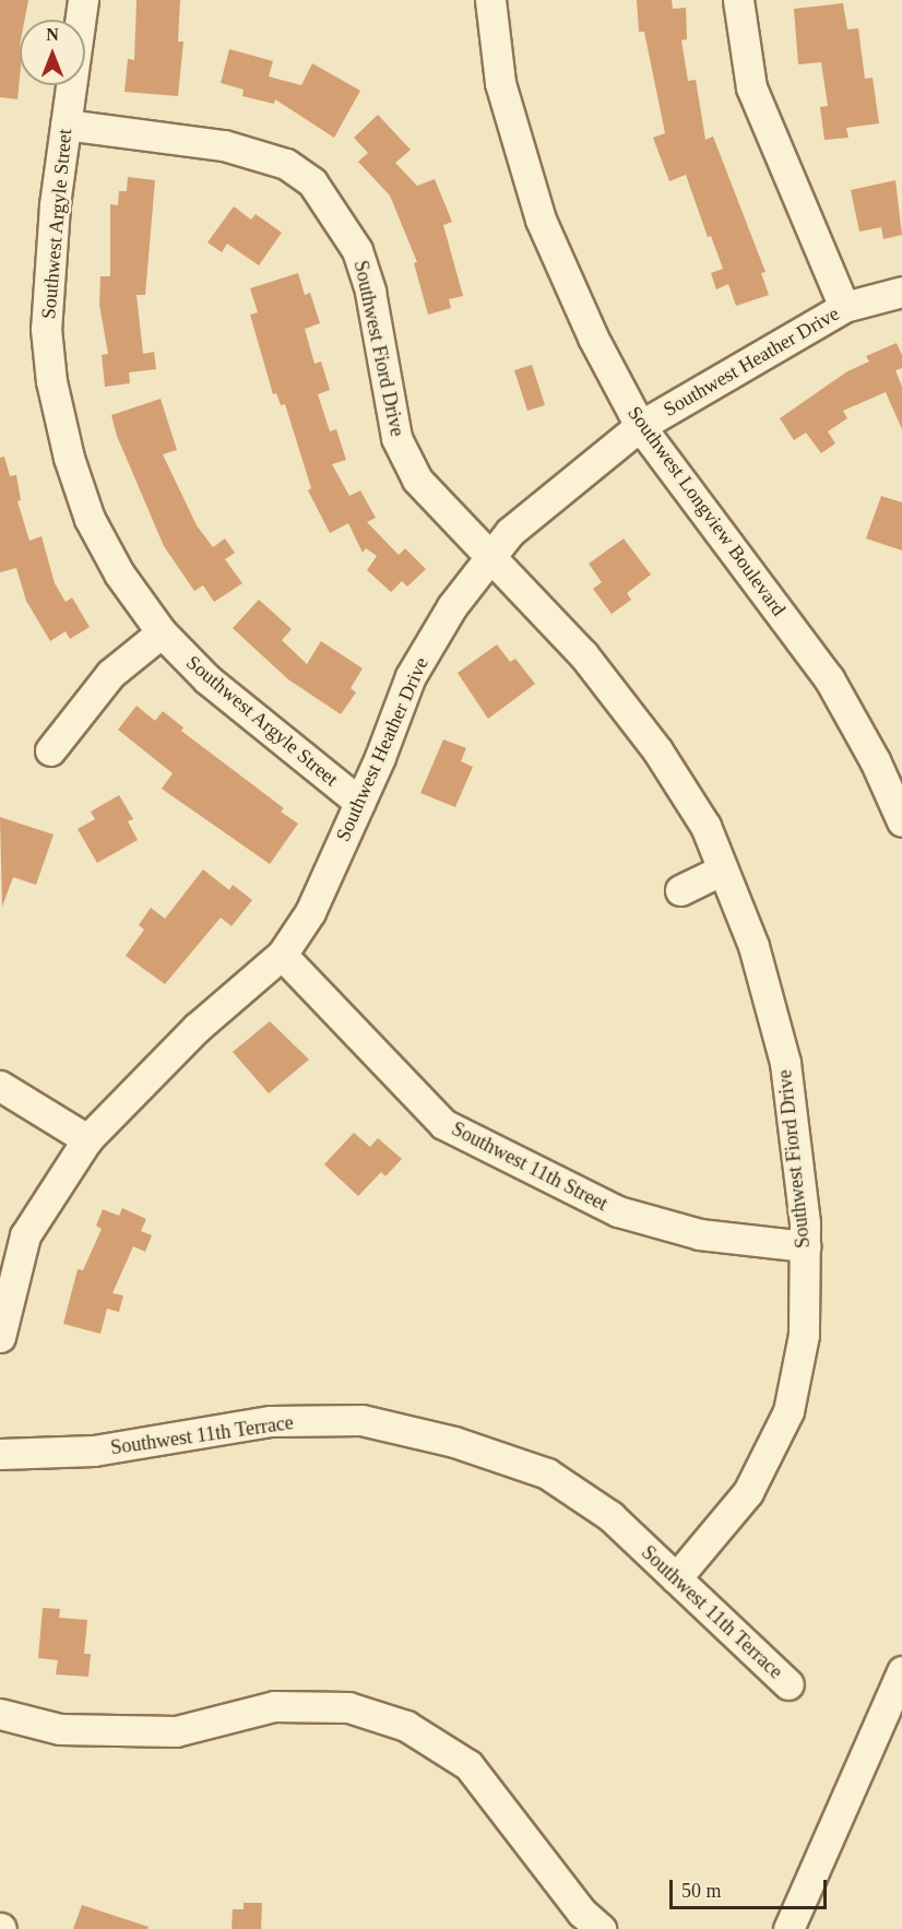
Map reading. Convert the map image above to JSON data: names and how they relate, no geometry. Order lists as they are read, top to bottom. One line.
{"streets":{"street":["Southwest Argyle Street","Southwest Fiord Drive","Southwest Heather Drive","Southwest Longview Boulevard","Southwest 11th Street","Southwest 11th Terrace"]},"crossings":[["Southwest Argyle Street","Southwest Fiord Drive"],["Southwest Argyle Street","Southwest Heather Drive"],["Southwest Fiord Drive","Southwest Heather Drive"],["Southwest Fiord Drive","Southwest 11th Street"],["Southwest Fiord Drive","Southwest 11th Terrace"],["Southwest Heather Drive","Southwest Longview Boulevard"],["Southwest Heather Drive","Southwest 11th Street"]],"scale_bar":"50 m","north":"top"}
